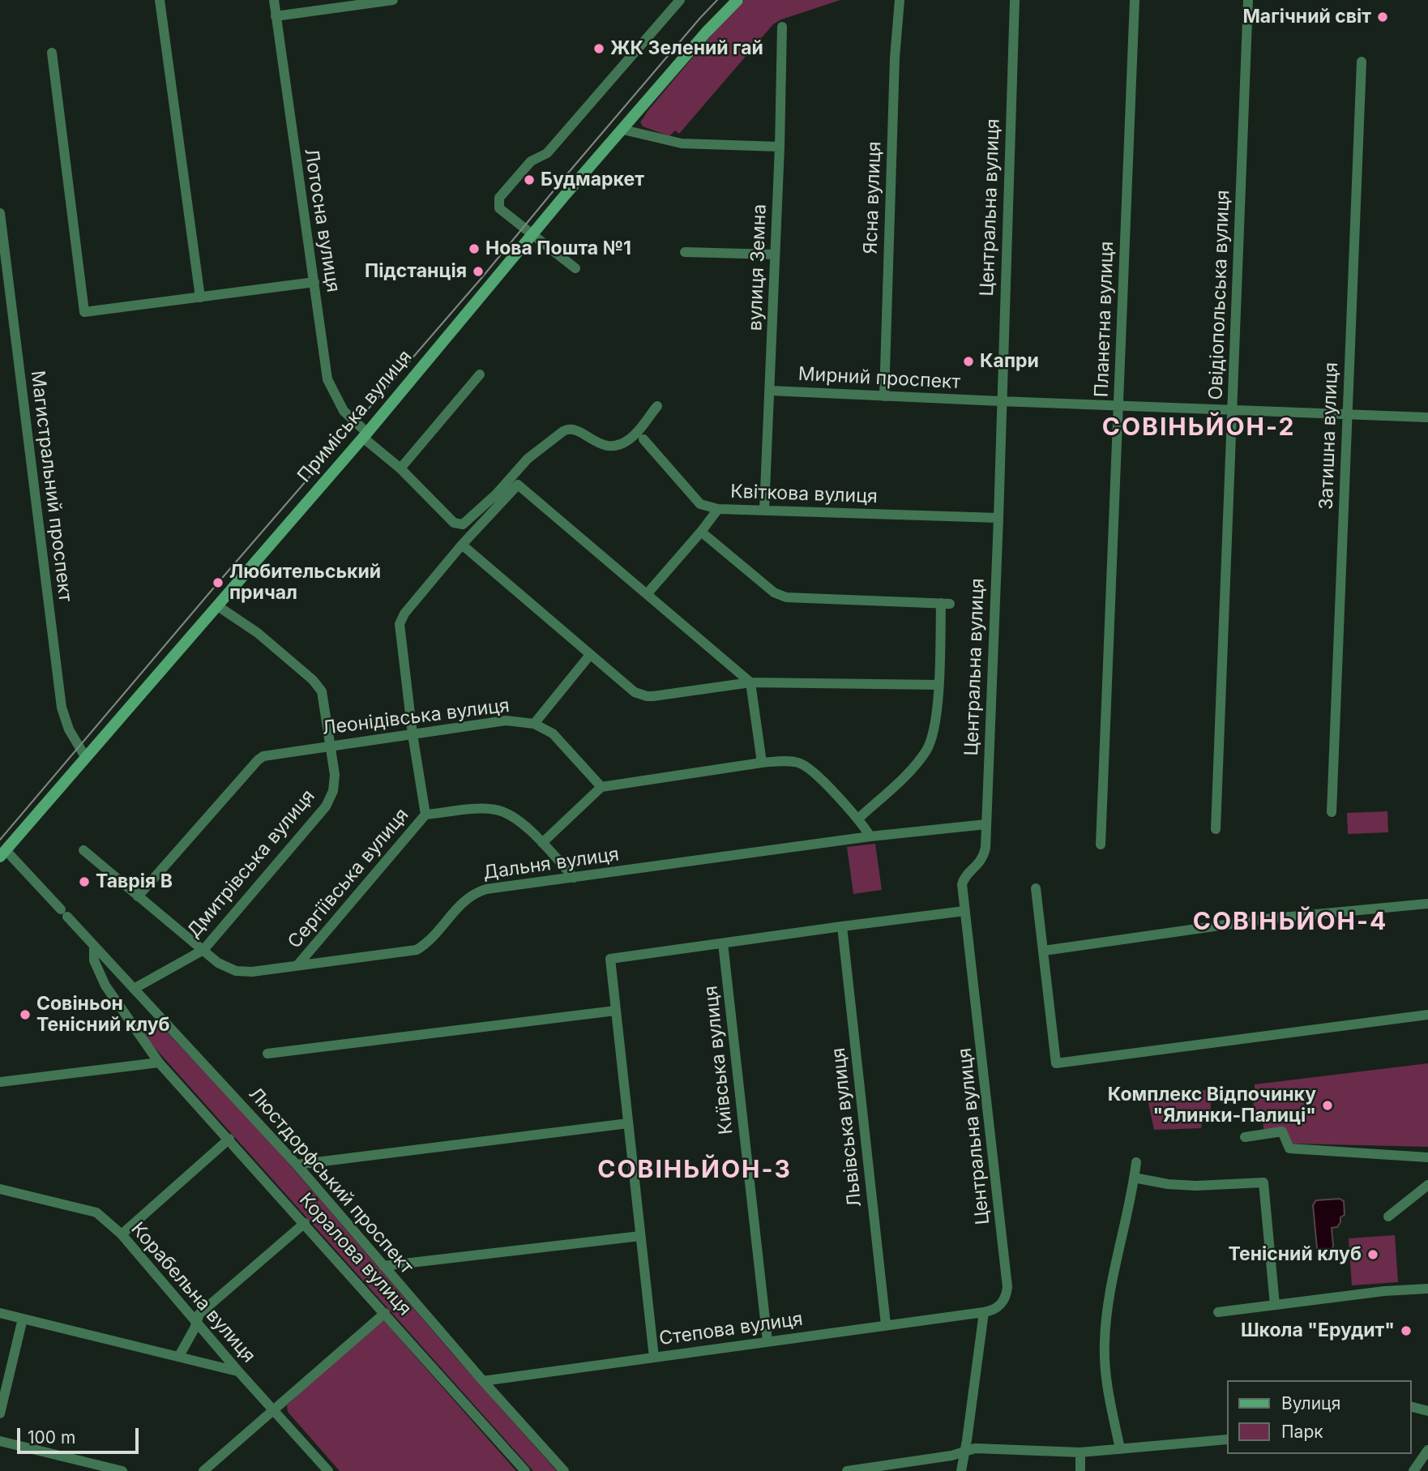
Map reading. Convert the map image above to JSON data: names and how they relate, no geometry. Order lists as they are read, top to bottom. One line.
{"streets":{"street":["Ясна вулиця","Центральна вулиця","Лотосна вулиця","вулиця Земна","Овідіопольська вулиця","Планетна вулиця","Мирний проспект","Приміська вулиця","Затишна вулиця","Магистральний проспект","Квіткова вулиця","Леонідівська вулиця","Дмитрівська вулиця","Дальня вулиця","Сергіївська вулиця","Київська вулиця","Львівська вулиця","Люстдорфський проспект","Коралова вулиця","Корабельна вулиця","Степова вулиця"]},"crossings":[["Ясна вулиця","Мирний проспект"],["Центральна вулиця","Мирний проспект"],["Центральна вулиця","Квіткова вулиця"],["Центральна вулиця","Дальня вулиця"],["Центральна вулиця","Степова вулиця"],["Лотосна вулиця","Приміська вулиця"],["вулиця Земна","Мирний проспект"],["вулиця Земна","Квіткова вулиця"],["Овідіопольська вулиця","Мирний проспект"],["Планетна вулиця","Мирний проспект"],["Мирний проспект","Затишна вулиця"],["Приміська вулиця","Магистральний проспект"],["Приміська вулиця","Дмитрівська вулиця"],["Приміська вулиця","Люстдорфський проспект"],["Квіткова вулиця","Сергіївська вулиця"],["Леонідівська вулиця","Дмитрівська вулиця"],["Леонідівська вулиця","Дальня вулиця"],["Леонідівська вулиця","Сергіївська вулиця"],["Дмитрівська вулиця","Дальня вулиця"],["Дмитрівська вулиця","Люстдорфський проспект"],["Дальня вулиця","Сергіївська вулиця"],["Київська вулиця","Степова вулиця"],["Львівська вулиця","Степова вулиця"],["Люстдорфський проспект","Коралова вулиця"],["Люстдорфський проспект","Степова вулиця"]],"districts":["СОВІНЬЙОН-2","СОВІНЬЙОН-4","СОВІНЬЙОН-3"],"places":["Магічний світ","ЖК Зелений гай","Будмаркет","Нова Пошта №1","Підстанція","Капри","Любительський причал","Таврія В","Совіньон Тенісний клуб","Комплекс Відпочинку \"Ялинки-Палиці\"","Тенісний клуб","Школа \"Ерудит\""],"legend":["Вулиця","Парк"],"scale_bar":"100 m"}
